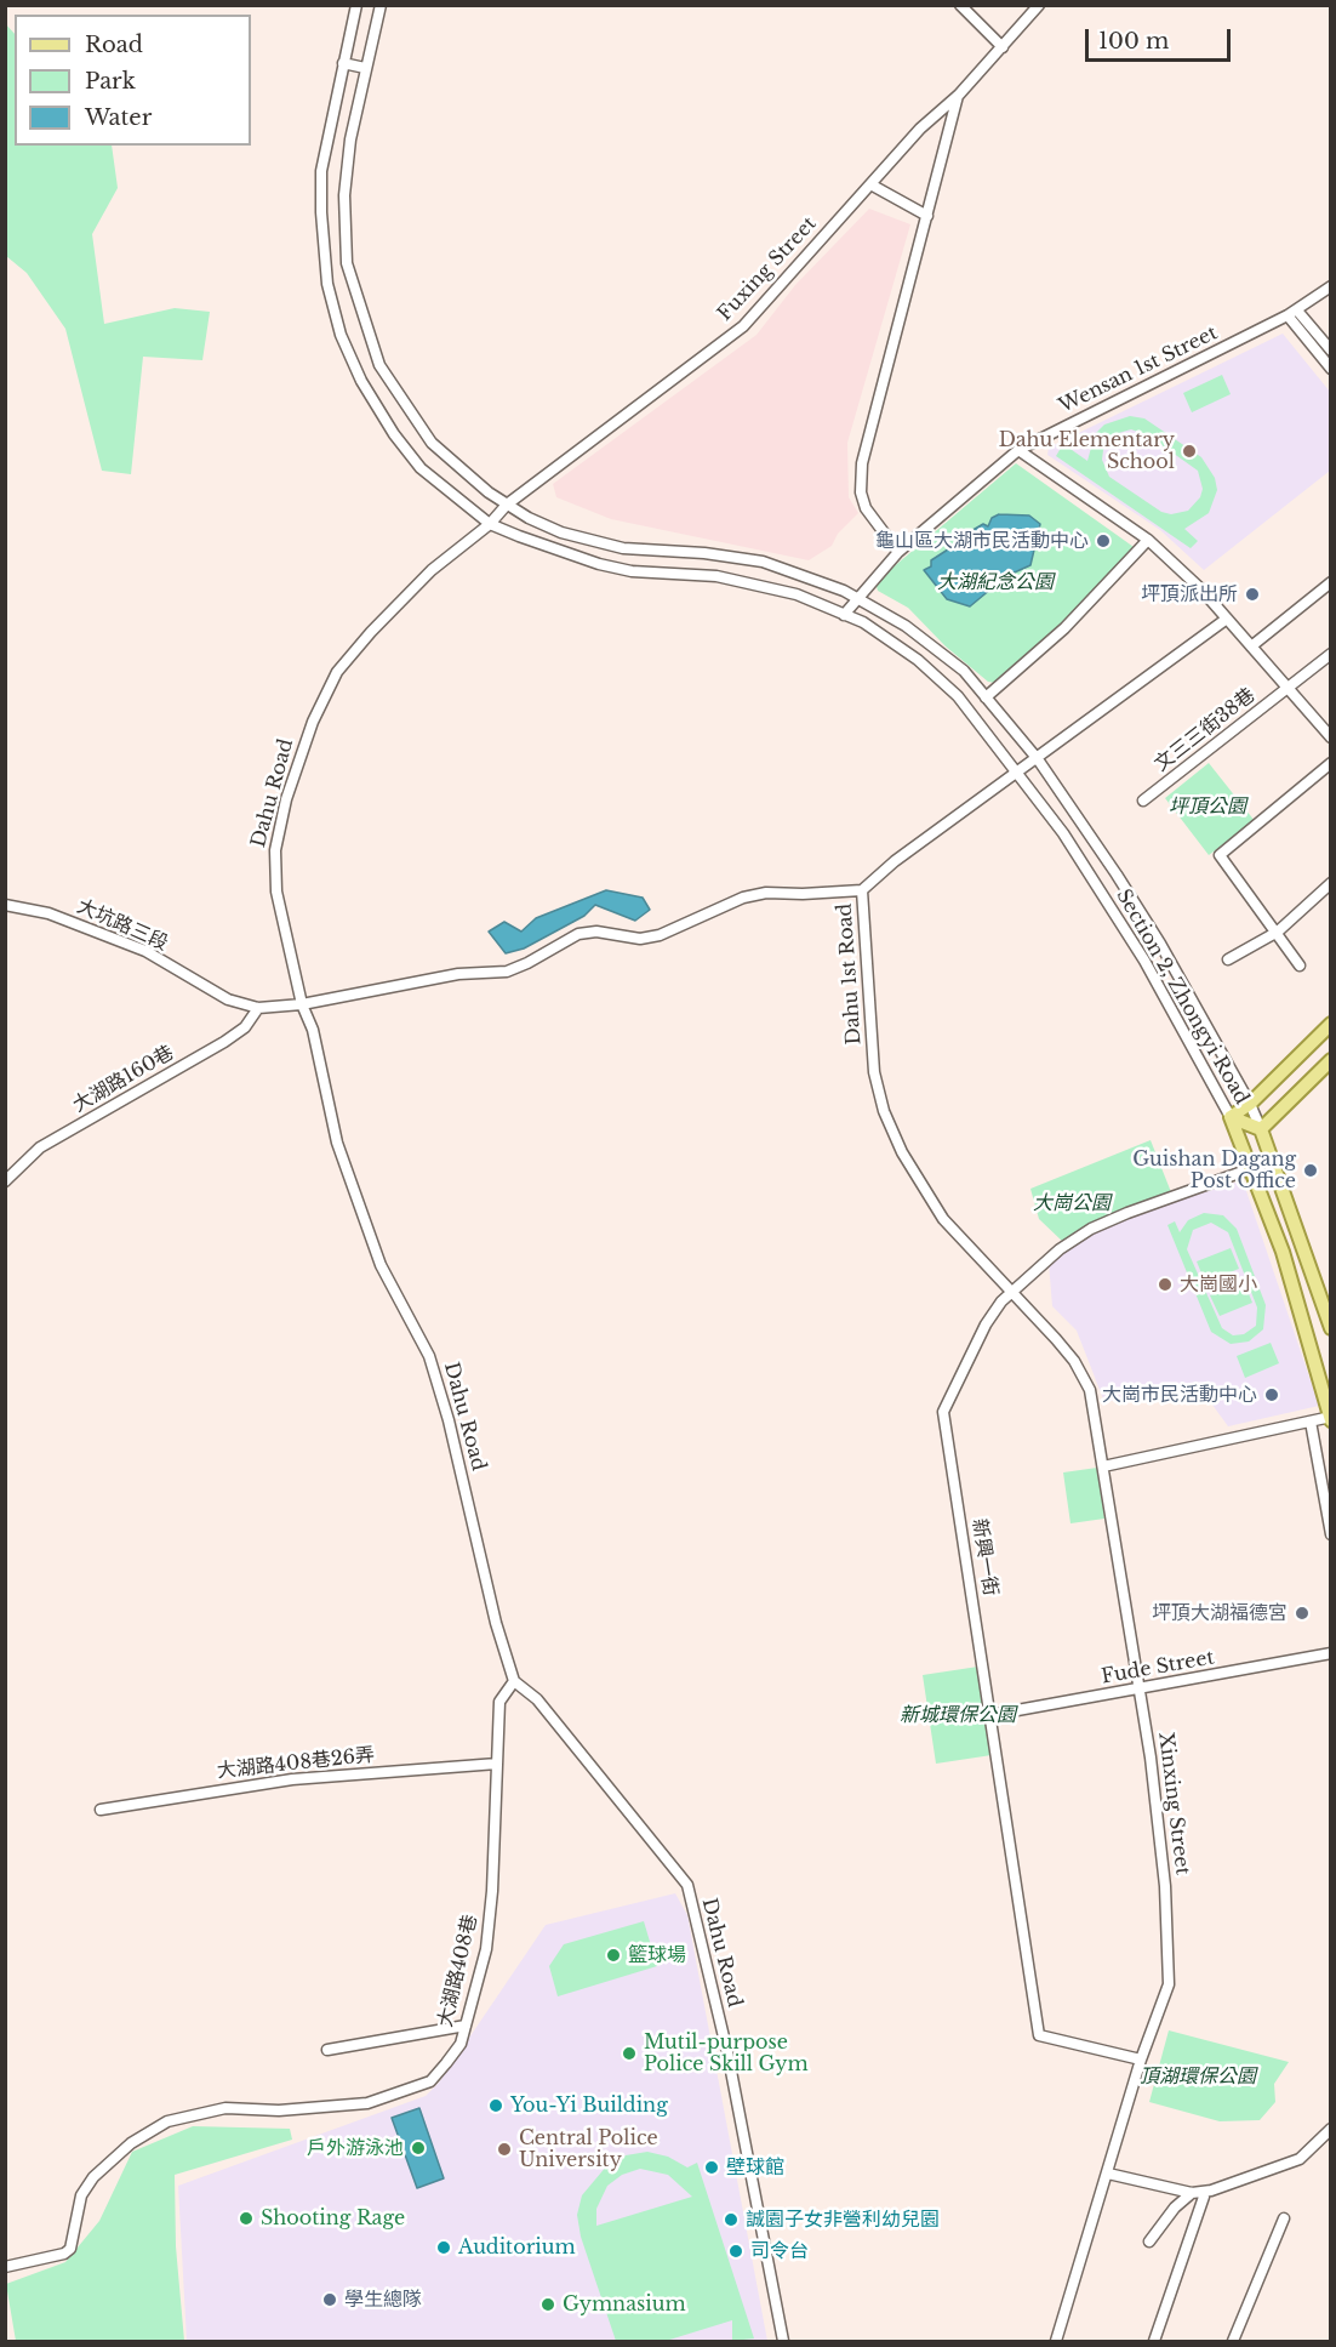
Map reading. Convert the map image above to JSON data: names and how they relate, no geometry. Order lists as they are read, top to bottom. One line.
{"streets":{"main road":["Section 2, Zhongyi Road"],"street":["Fuxing Street","Wensan 1st Street","文三三街38巷","Dahu Road","大坑路三段","Dahu 1st Road","大湖路160巷","新興一街","Fude Street","大湖路408巷26弄","Xinxing Street","大湖路408巷"]},"crossings":[["Fuxing Street","Dahu Road"],["Fuxing Street","Section 2, Zhongyi Road"],["Wensan 1st Street","Section 2, Zhongyi Road"],["Dahu Road","大坑路三段"],["Dahu Road","Section 2, Zhongyi Road"],["Dahu Road","大湖路408巷"],["大坑路三段","Dahu 1st Road"],["大坑路三段","大湖路160巷"],["Dahu 1st Road","Section 2, Zhongyi Road"],["Dahu 1st Road","新興一街"],["Dahu 1st Road","Xinxing Street"],["Section 2, Zhongyi Road","新興一街"],["新興一街","Fude Street"],["新興一街","Xinxing Street"],["Fude Street","Xinxing Street"],["大湖路408巷26弄","大湖路408巷"]],"parks":["大湖紀念公園","坪頂公園","大崗公園","新城環保公園","頂湖環保公園"],"places":["Dahu Elementary School","龜山區大湖市民活動中心","坪頂派出所","Guishan Dagang Post Office","大崗國小","大崗市民活動中心","坪頂大湖福德宮","籃球場","Mutil-purpose Police Skill Gym","You-Yi Building","戶外游泳池","Central Police University","壁球館","Shooting Rage","誠園子女非營利幼兒園","Auditorium","司令台","學生總隊","Gymnasium"],"legend":["Road","Park","Water"],"scale_bar":"100 m"}
